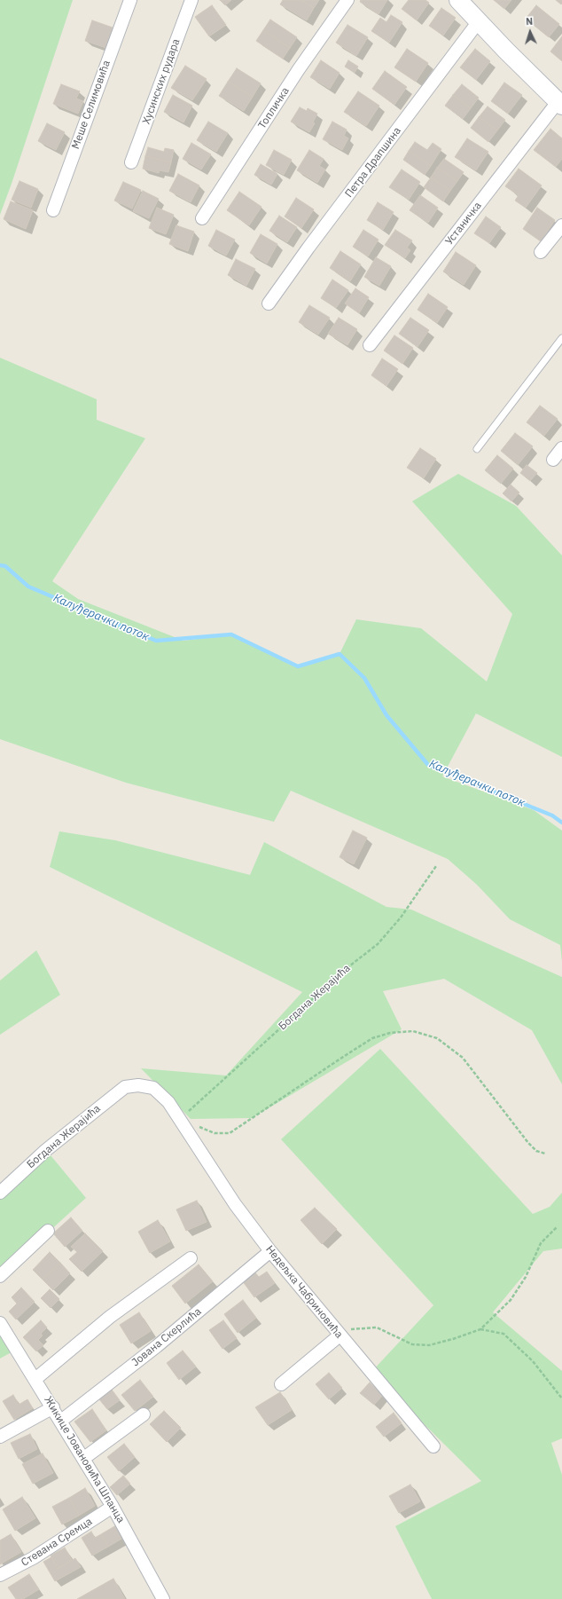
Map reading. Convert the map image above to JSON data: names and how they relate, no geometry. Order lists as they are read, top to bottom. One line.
{"streets":{"street":["Хусинских рудара","Меше Селимовића","Топличка","Петра Драпшина","Устаничка","Богдана Жерајића","Недељка Чабриновића","Јована Скерлића","Жикице Јовановића Шпанца","Стевана Сремца"]},"crossings":[["Богдана Жерајића","Недељка Чабриновића"],["Недељка Чабриновића","Јована Скерлића"],["Јована Скерлића","Жикице Јовановића Шпанца"],["Жикице Јовановића Шпанца","Стевана Сремца"]],"water":["Калуђерачки поток"],"north":"top"}
